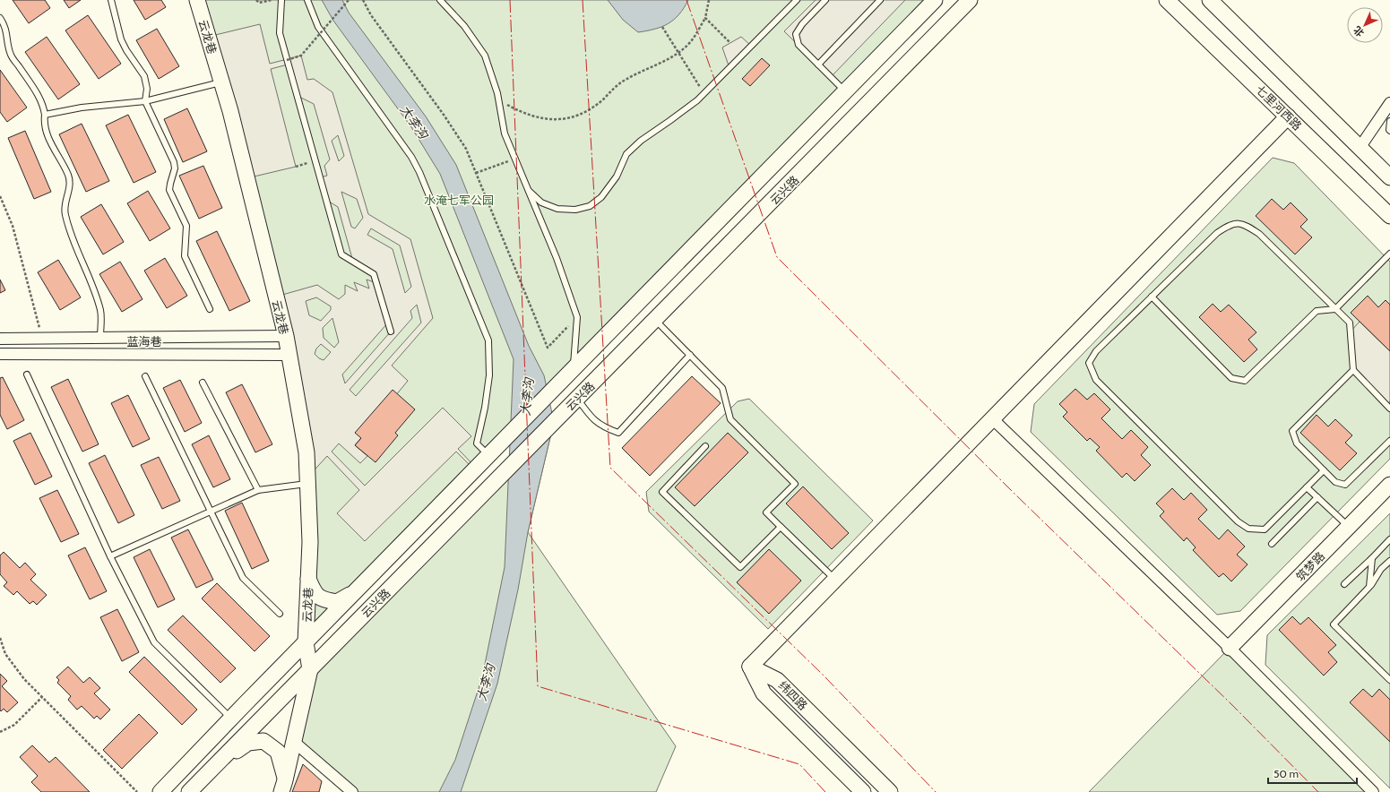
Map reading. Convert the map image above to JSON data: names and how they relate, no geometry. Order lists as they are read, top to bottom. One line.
{"streets":{"street":["云龙巷","七里河西路","云兴路","蓝海巷","筑梦路","纬四路"]},"crossings":[["云龙巷","云兴路"],["云龙巷","蓝海巷"]],"water":["大李沟"],"parks":["水淹七军公园"],"scale_bar":"50 m","north":"bottom left"}
